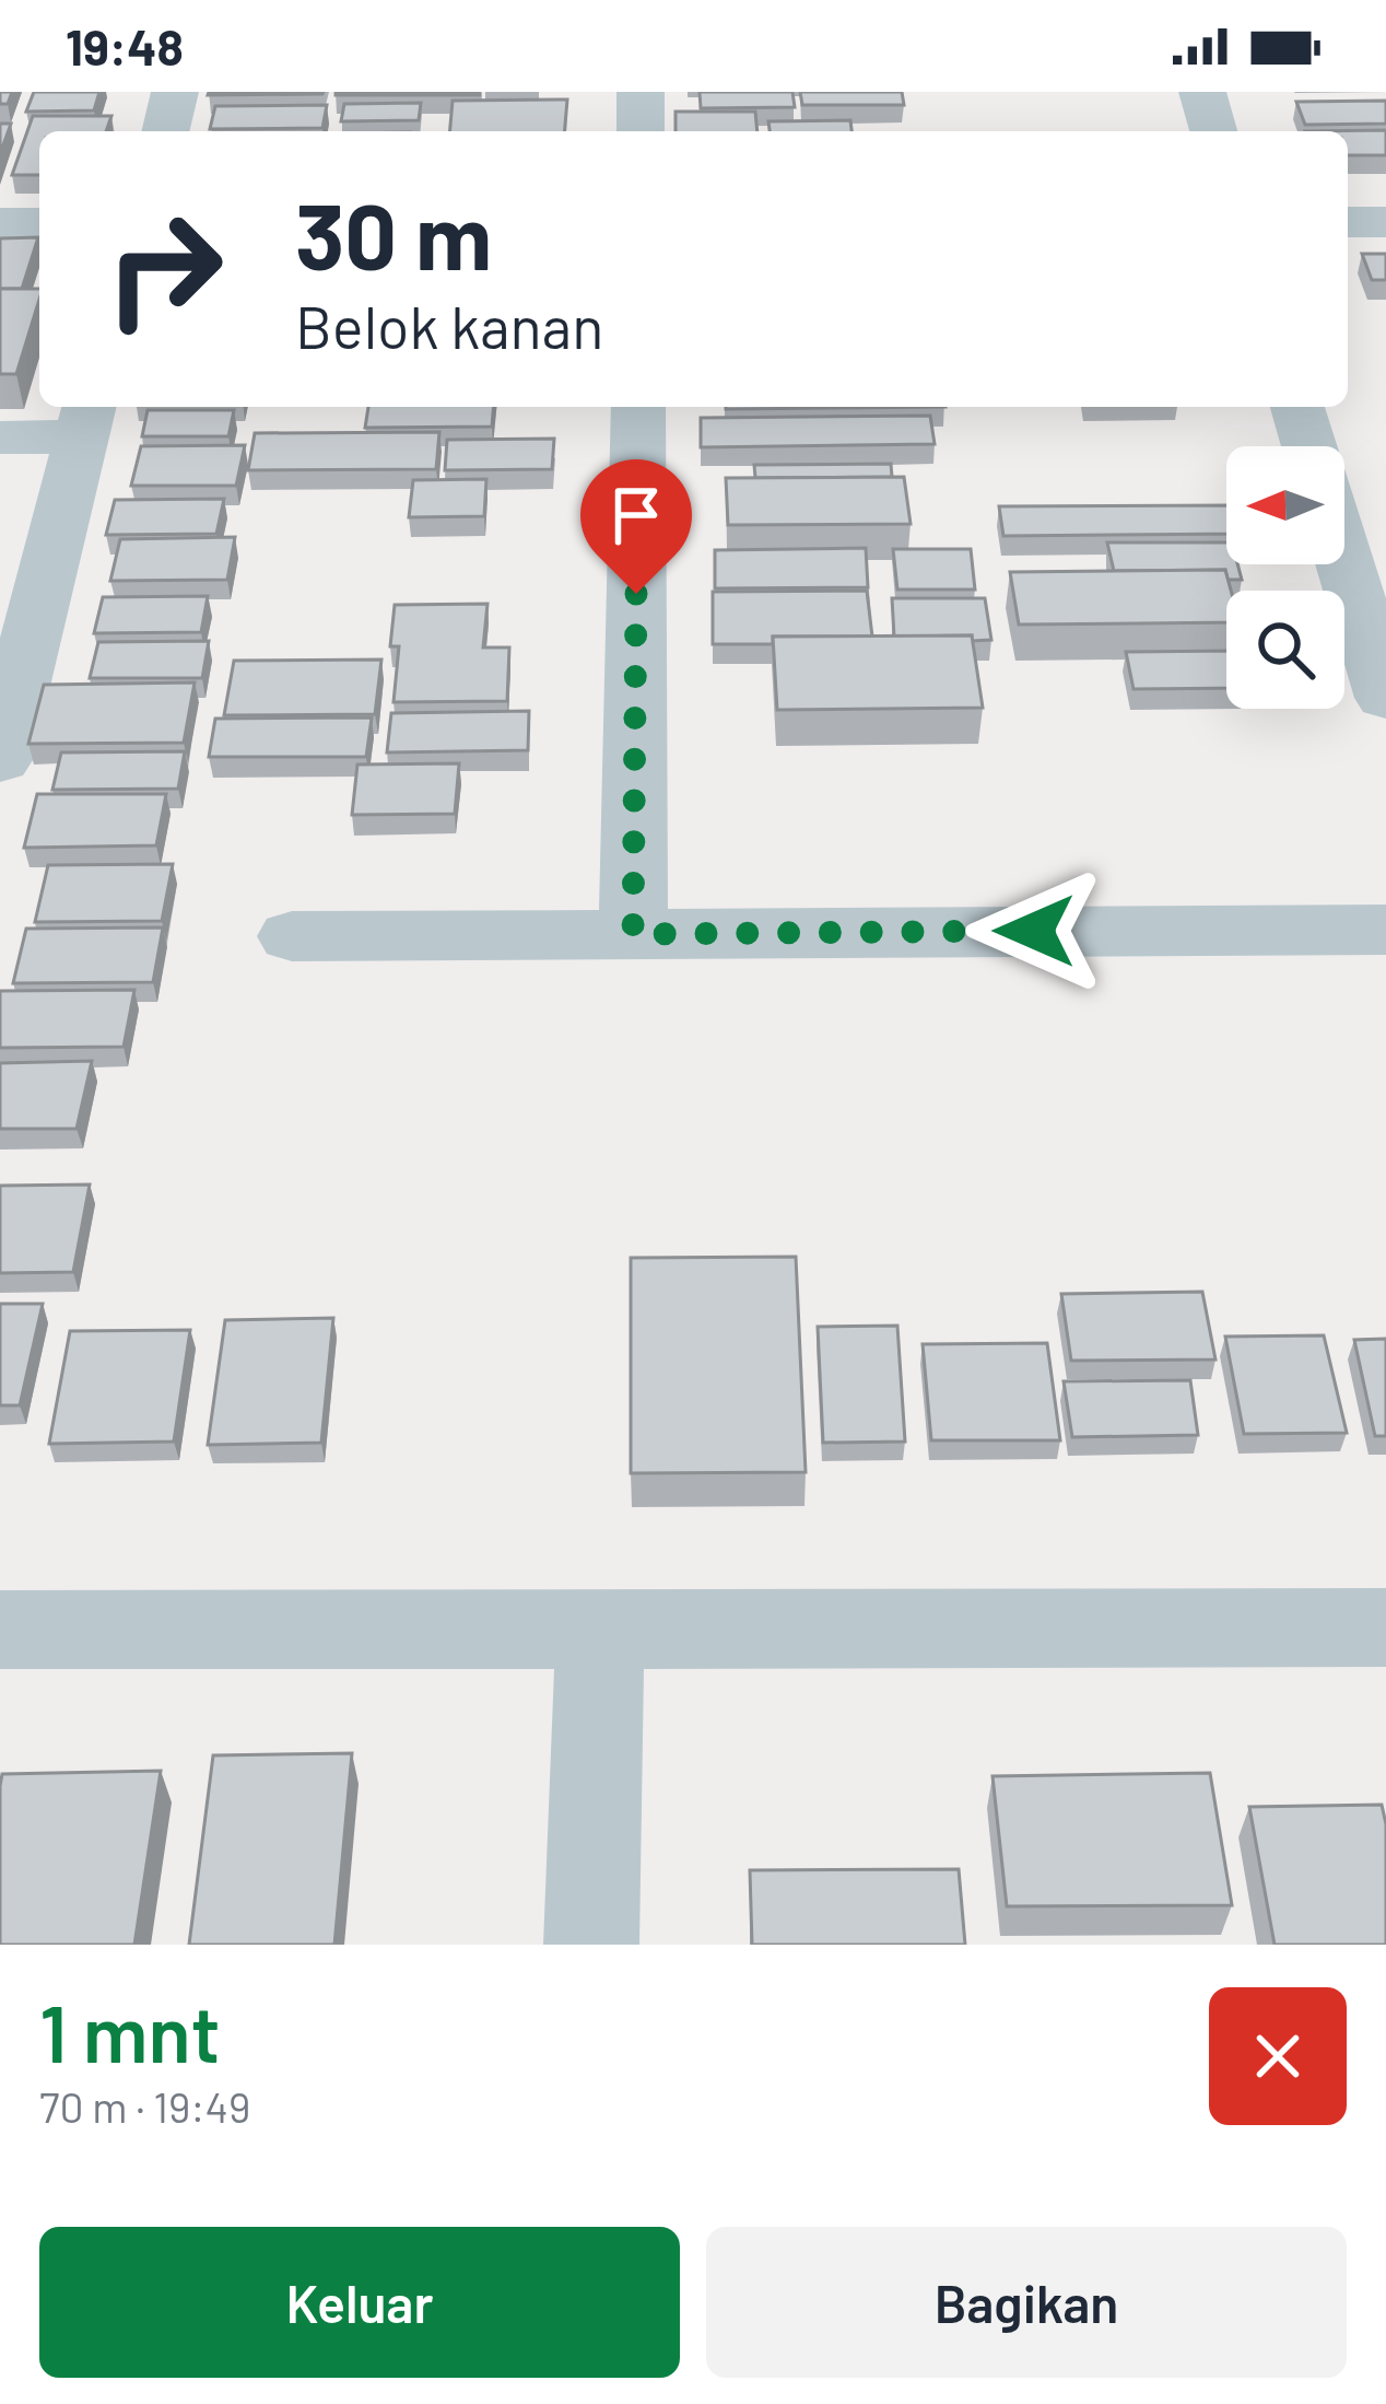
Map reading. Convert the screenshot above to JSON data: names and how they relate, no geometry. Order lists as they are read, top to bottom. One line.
{"north":"left","page":{"status":"19:48","turn":["30 m","Belok kanan"],"heading":["1 mnt","70 m · 19:49"],"buttons":["Keluar","Bagikan"]}}
